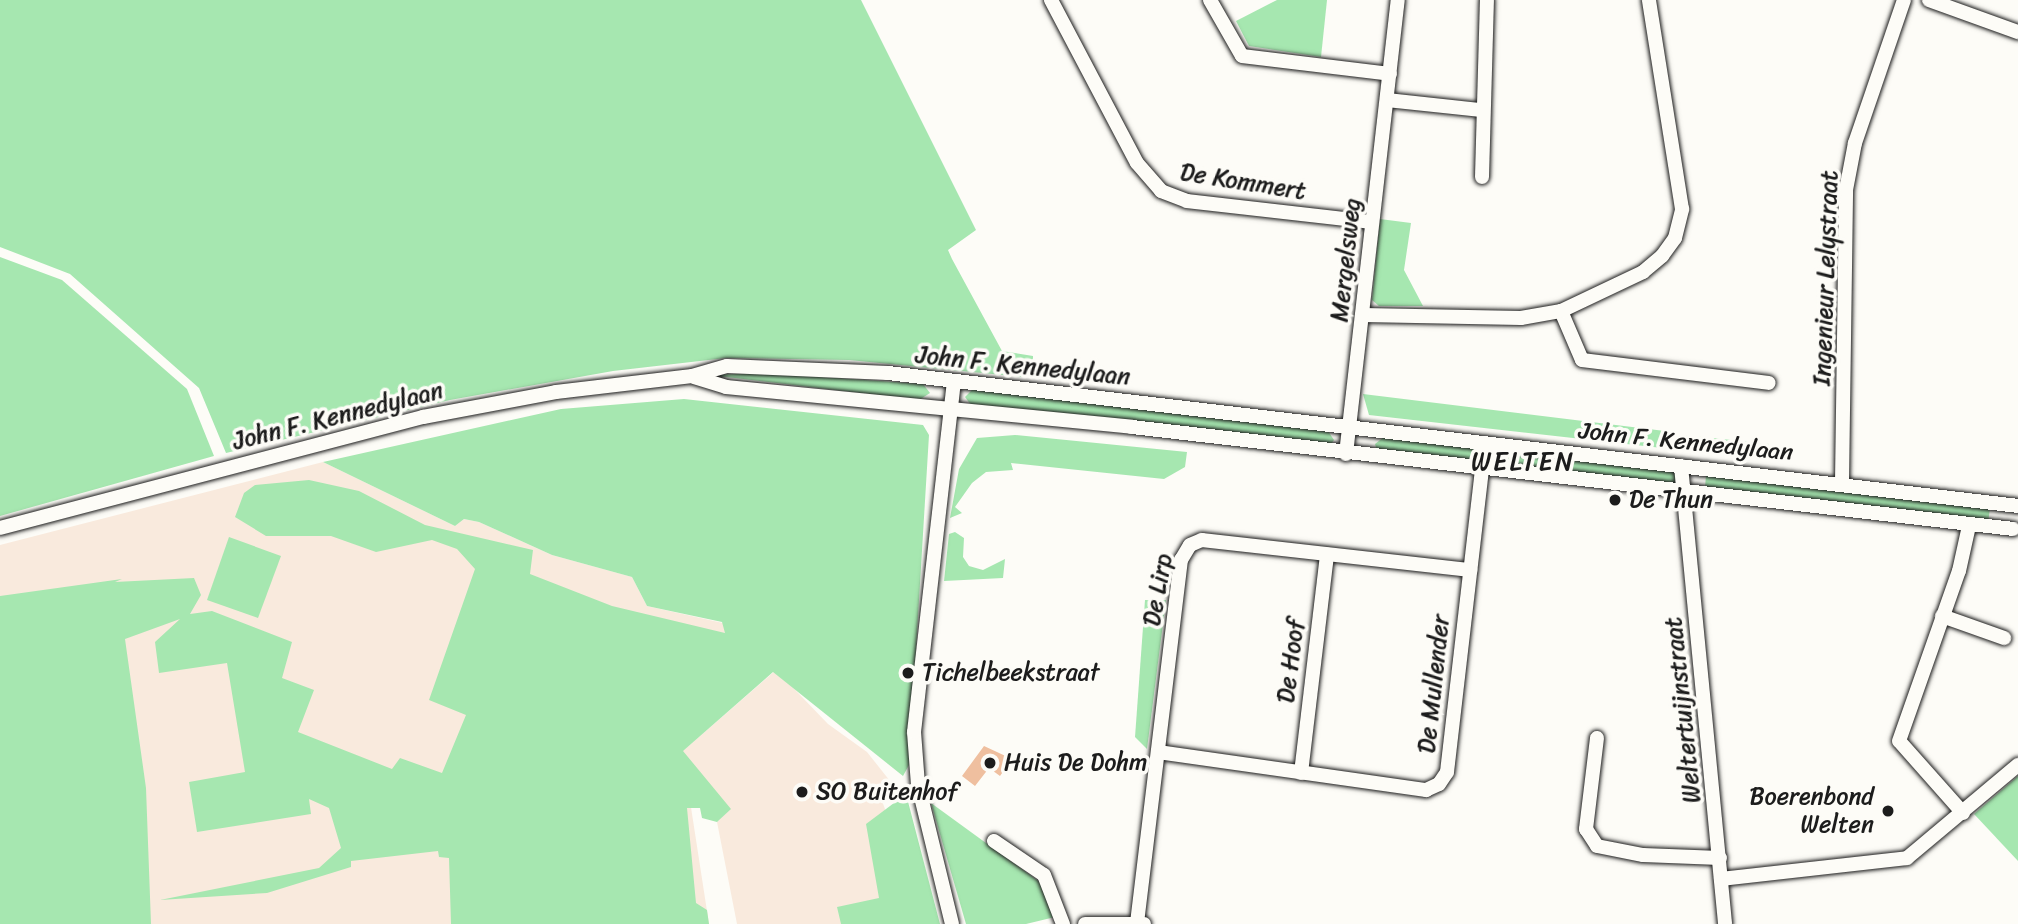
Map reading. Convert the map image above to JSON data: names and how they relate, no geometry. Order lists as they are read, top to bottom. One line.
{"streets":{"street":["De Kommert","Mergelsweg","Ingenieur Lelystraat","John F. Kennedylaan","De Lirp","De Hoof","De Mullender","Weltertuijnstraat"]},"crossings":[["De Kommert","Mergelsweg"],["Mergelsweg","John F. Kennedylaan"],["Ingenieur Lelystraat","John F. Kennedylaan"],["John F. Kennedylaan","De Mullender"],["John F. Kennedylaan","Weltertuijnstraat"],["De Lirp","De Hoof"],["De Lirp","De Mullender"],["De Hoof","De Mullender"]],"districts":["WELTEN"],"places":["De Thun","Tichelbeekstraat","Huis De Dohm","SO Buitenhof","Boerenbond Welten"]}
